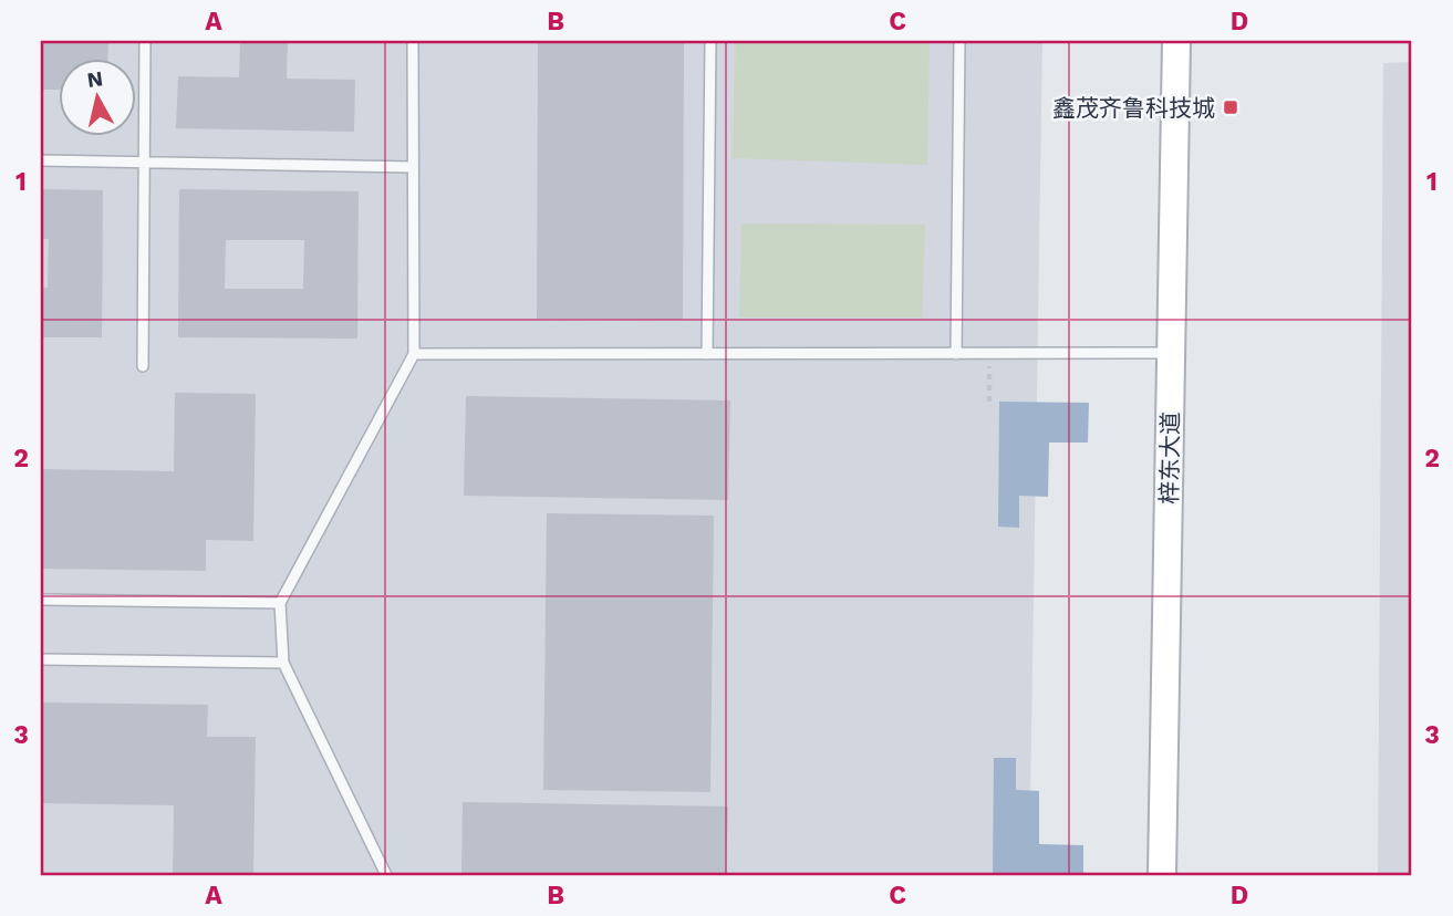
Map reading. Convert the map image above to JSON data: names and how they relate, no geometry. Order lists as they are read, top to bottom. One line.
{"streets":{"main road":["梓东大道"]},"places":{"transit":["鑫茂齐鲁科技城"]},"north":"top","grid":{"columns":["A","B","C","D"],"rows":["1","2","3"]}}
